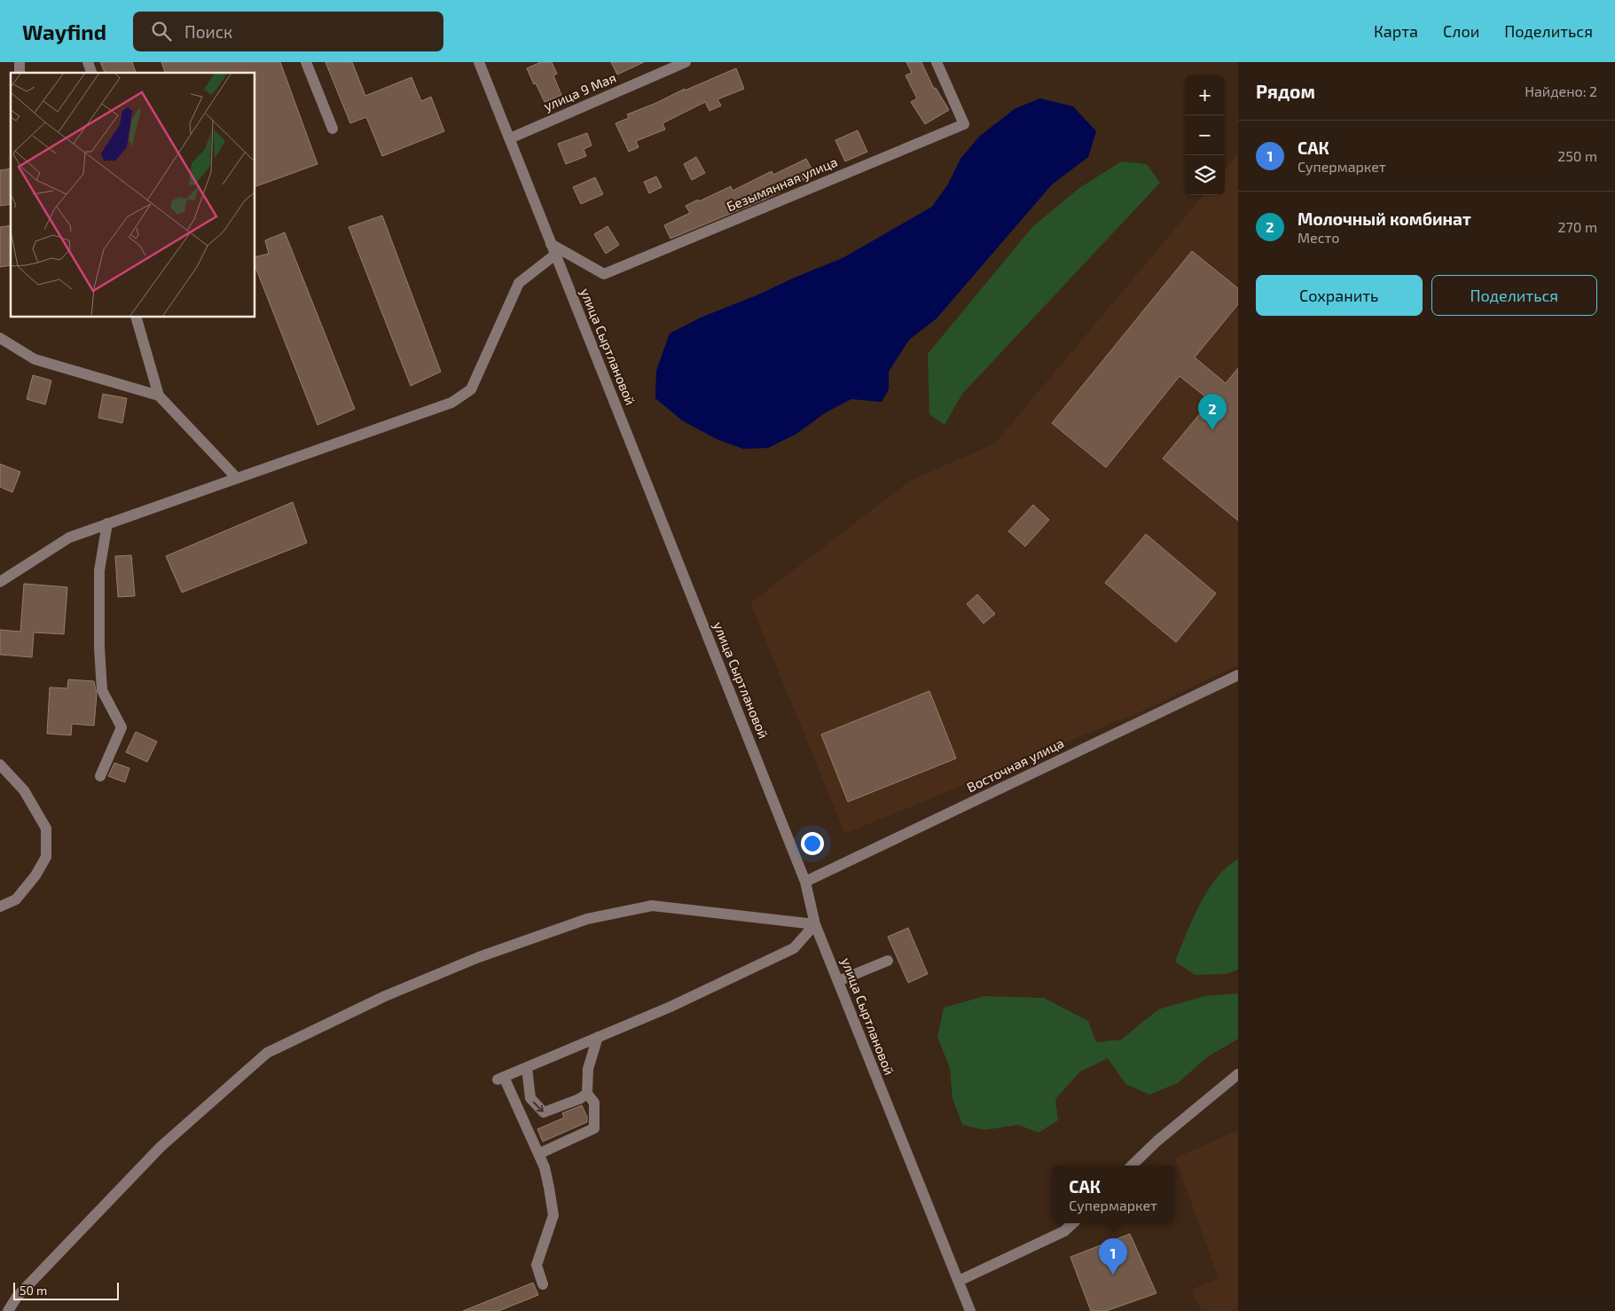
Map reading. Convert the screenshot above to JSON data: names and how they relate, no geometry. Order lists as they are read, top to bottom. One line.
{"streets":{"street":["улица 9 Мая","Безымянная улица","улица Сыртлановой","Восточная улица"]},"crossings":[["улица 9 Мая","улица Сыртлановой"],["Безымянная улица","улица Сыртлановой"],["улица Сыртлановой","Восточная улица"]],"scale_bar":"50 m","page":{"header":"Wayfind","search":"Поиск","nav":["Карта","Слои","Поделиться"],"heading":["Рядом","Найдено: 2"],"map_buttons":["+","−"],"list":[{"mark":"1","name":"САК","note":"Супермаркет","value":"250 m"},{"mark":"2","name":"Молочный комбинат","note":"Место","value":"270 m"}],"buttons":["Сохранить","Поделиться"],"pins":["2","1"],"popup":["САК","Супермаркет"],"scale":"50 m"}}
